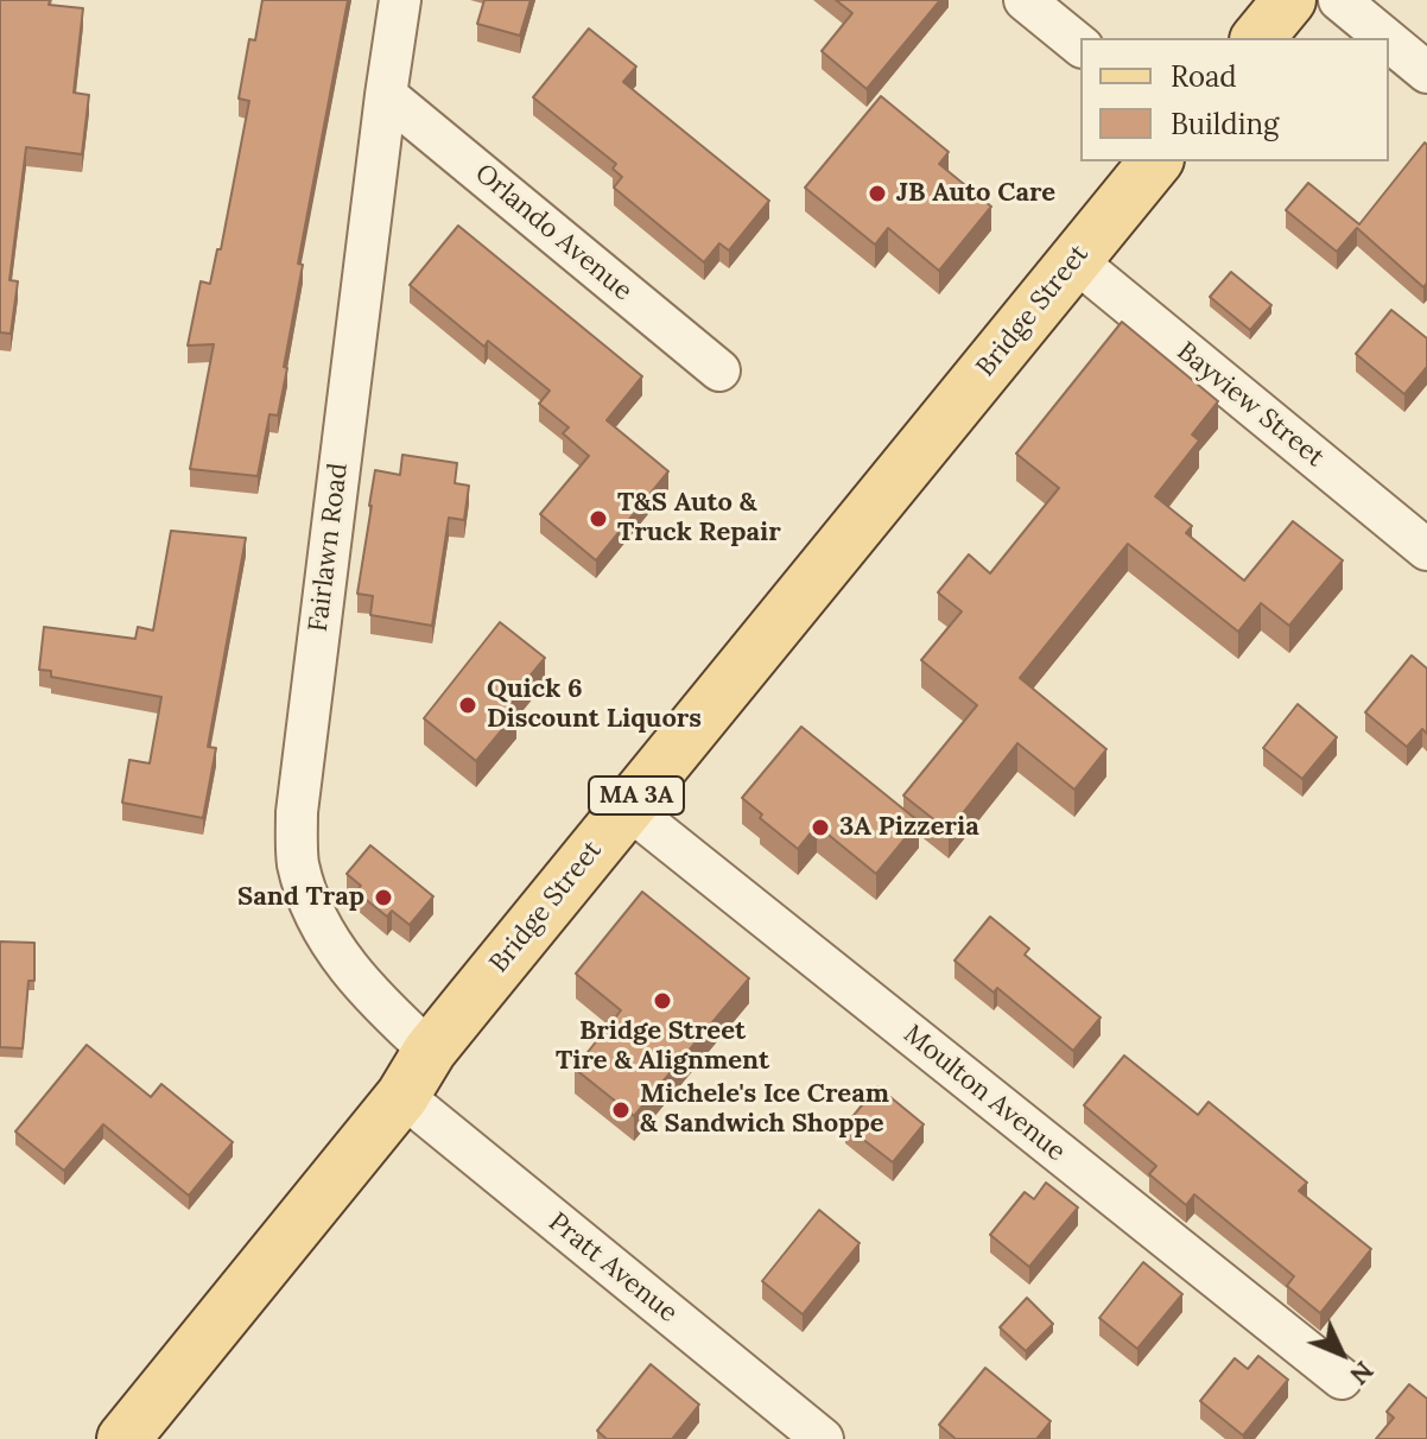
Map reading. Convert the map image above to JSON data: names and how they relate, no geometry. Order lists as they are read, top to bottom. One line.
{"streets":{"main road":["Bridge Street","MA 3A"],"street":["Orlando Avenue","Bayview Street","Fairlawn Road","Moulton Avenue","Pratt Avenue"]},"crossings":[["Orlando Avenue","Fairlawn Road"],["Bridge Street","Bayview Street"],["Bridge Street","Fairlawn Road"],["Bridge Street","Moulton Avenue"],["Bridge Street","Pratt Avenue"]],"places":["JB Auto Care","T&S Auto & Truck Repair","Quick 6 Discount Liquors","3A Pizzeria","Sand Trap","Bridge Street Tire & Alignment","Michele's Ice Cream & Sandwich Shoppe"],"legend":["Road","Building"],"north":"bottom right"}
